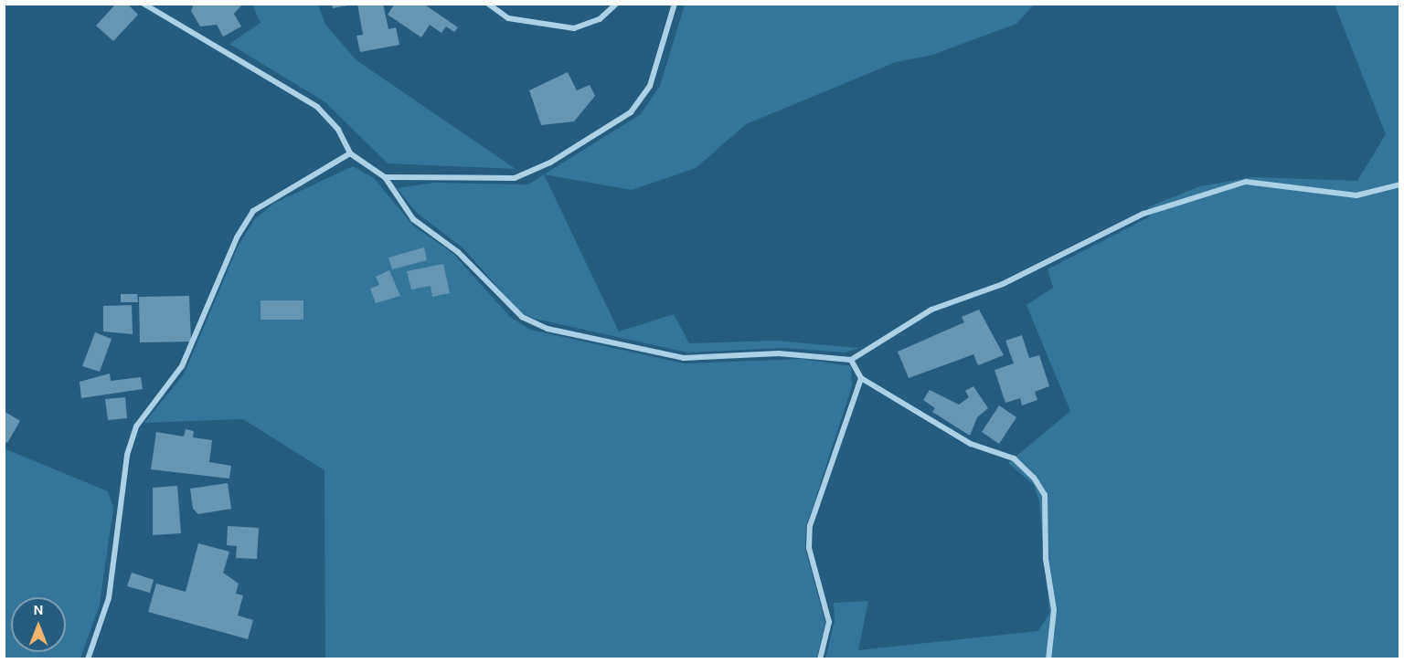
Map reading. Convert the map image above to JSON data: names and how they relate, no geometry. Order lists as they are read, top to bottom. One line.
{"north":"top"}
